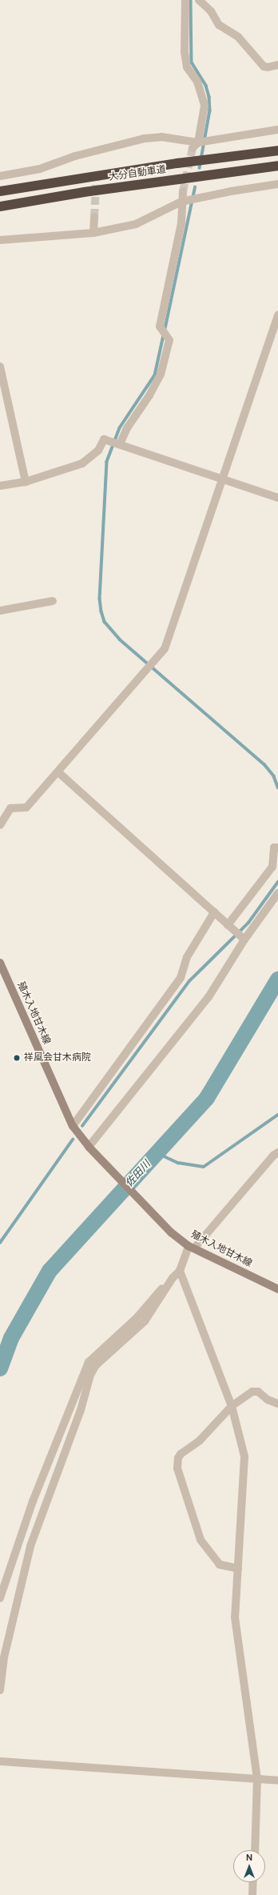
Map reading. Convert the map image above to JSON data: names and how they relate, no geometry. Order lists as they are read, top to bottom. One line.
{"streets":{"highway":["大分自動車道"],"main road":["殖木入地甘木線"]},"water":["佐田川"],"places":["祥風会甘木病院"],"north":"top"}
